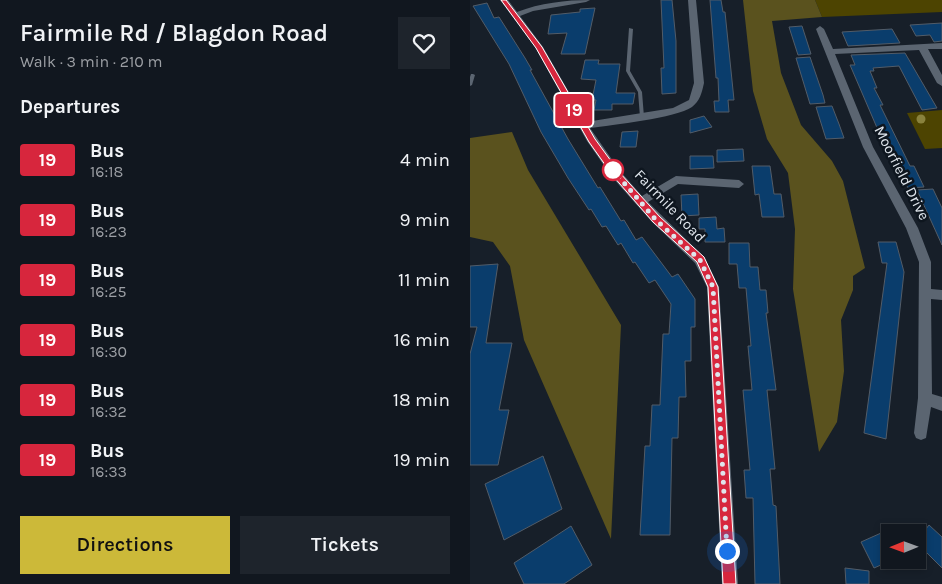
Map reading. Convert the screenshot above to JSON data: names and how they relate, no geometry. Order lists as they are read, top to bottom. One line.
{"streets":{"street":["Moorfield Drive","Fairmile Road"]},"lines":["bus line 19"],"north":"left","page":{"heading":[["Fairmile Rd / Blagdon Road","Walk · 3 min · 210 m"],"Departures"],"on_map":"19","list":[{"mark":"19","name":"Bus","note":"16:18","value":"4 min"},{"mark":"19","name":"Bus","note":"16:23","value":"9 min"},{"mark":"19","name":"Bus","note":"16:25","value":"11 min"},{"mark":"19","name":"Bus","note":"16:30","value":"16 min"},{"mark":"19","name":"Bus","note":"16:32","value":"18 min"},{"mark":"19","name":"Bus","note":"16:33","value":"19 min"}],"buttons":["Directions","Tickets"]}}
